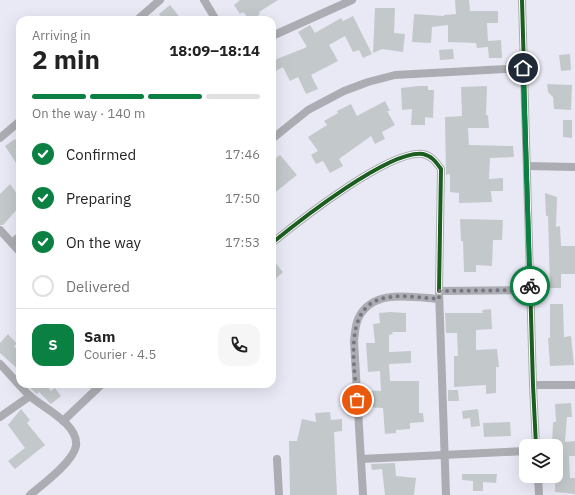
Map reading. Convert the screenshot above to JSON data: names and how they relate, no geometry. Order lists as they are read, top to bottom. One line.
{"page":{"heading":["2 min","Arriving in","18:09–18:14"],"panel":["Sam","Courier · 4.5"],"bar":"On the way · 140 m","list":[["Confirmed","17:46"],["Preparing","17:50"],["On the way","17:53"],"Delivered"],"round":"S"}}
